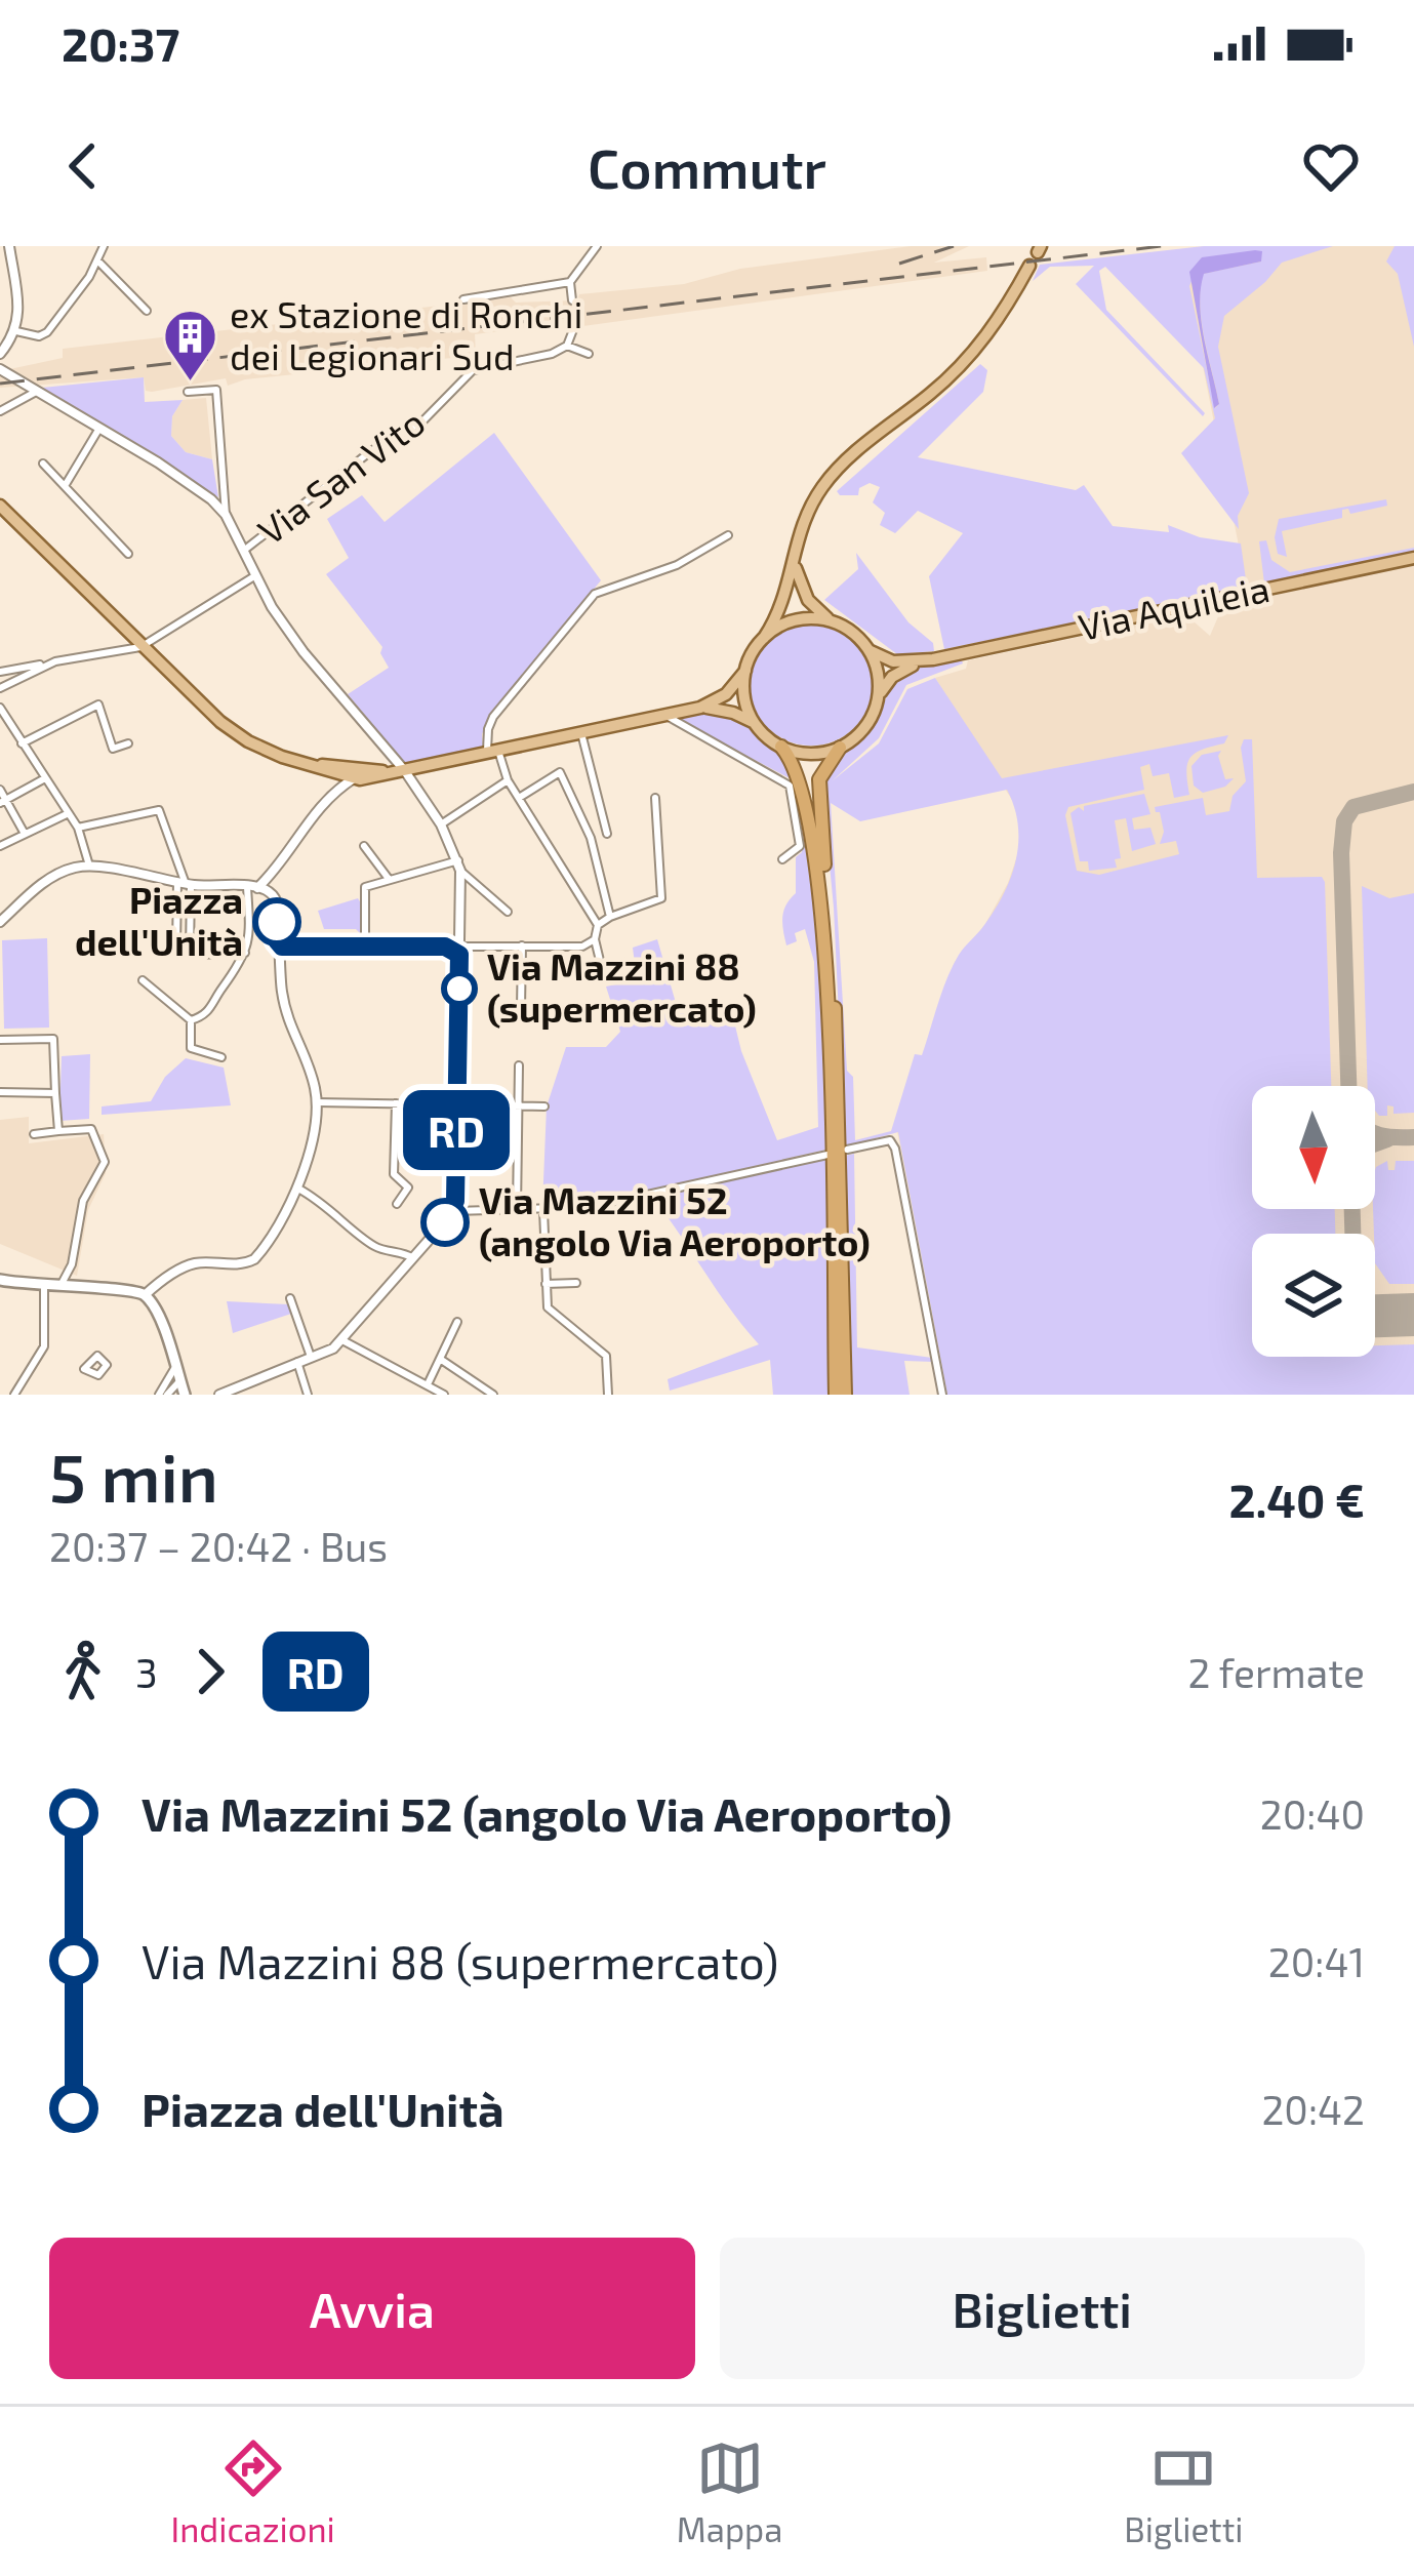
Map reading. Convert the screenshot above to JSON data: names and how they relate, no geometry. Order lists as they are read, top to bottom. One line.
{"streets":{"main road":["Via Aquileia"],"street":["Via San Vito"]},"places":{"building":["ex Stazione di Ronchi dei Legionari Sud"],"other":["Piazza dell'Unità","Via Mazzini 88 (supermercato)","Via Mazzini 52 (angolo Via Aeroporto)"]},"lines":["bus line RD"],"north":"bottom","page":{"status":"20:37","header":"Commutr","on_map":"RD","heading":["5 min","20:37 – 20:42 · Bus","2.40 €"],"legs":["3","RD","2 fermate"],"list":[{"name":"Via Mazzini 52 (angolo Via Aeroporto)","value":"20:40"},{"name":"Via Mazzini 88 (supermercato)","value":"20:41"},{"name":"Piazza dell'Unità","value":"20:42"}],"buttons":["Avvia","Biglietti"],"tabs":["Indicazioni","Mappa","Biglietti"]}}
